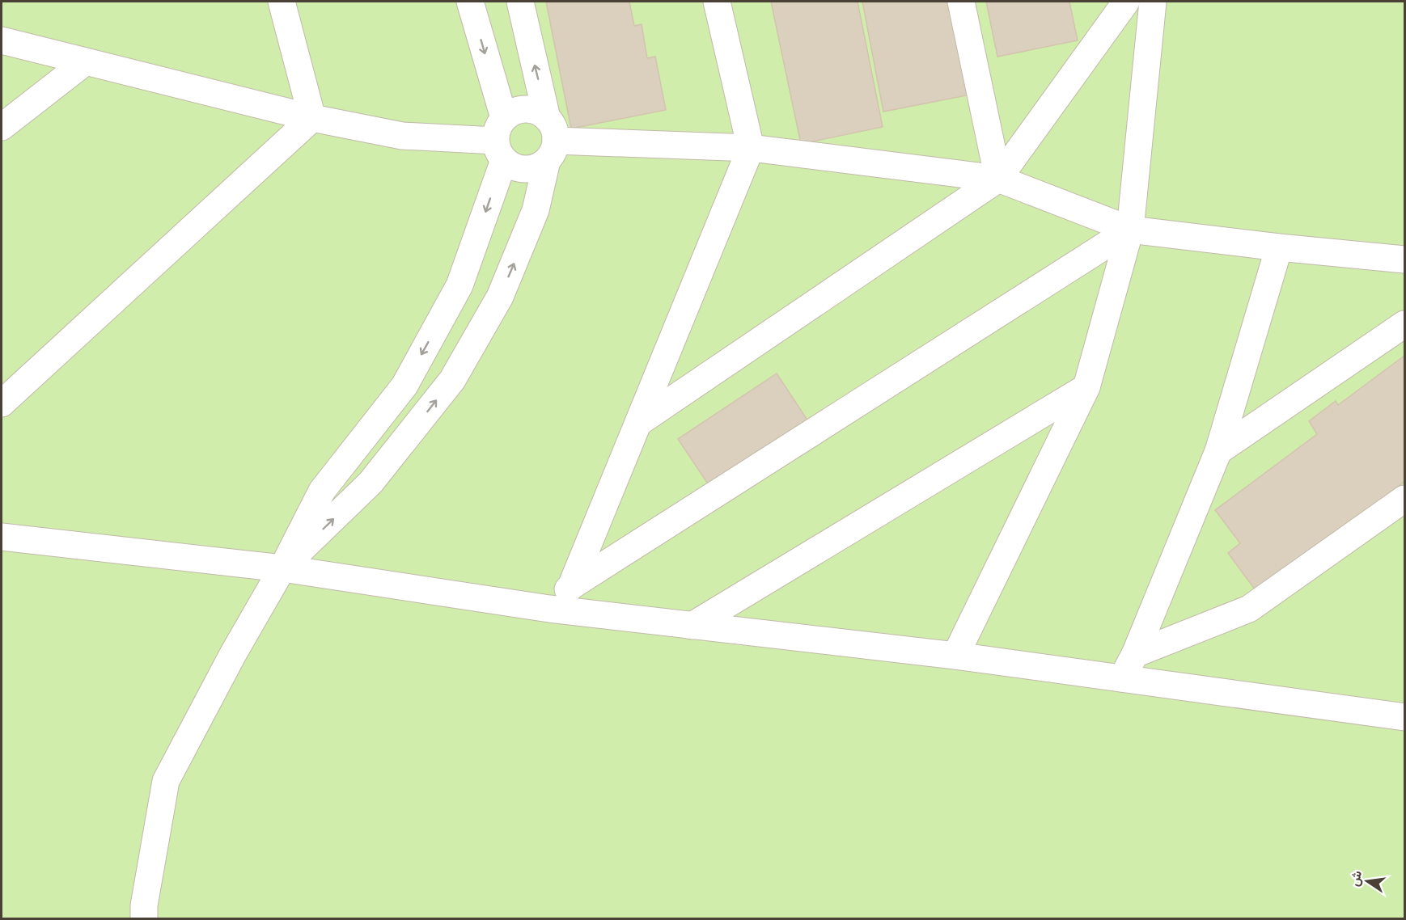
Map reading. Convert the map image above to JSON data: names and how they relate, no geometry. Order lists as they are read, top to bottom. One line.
{"north":"left"}
